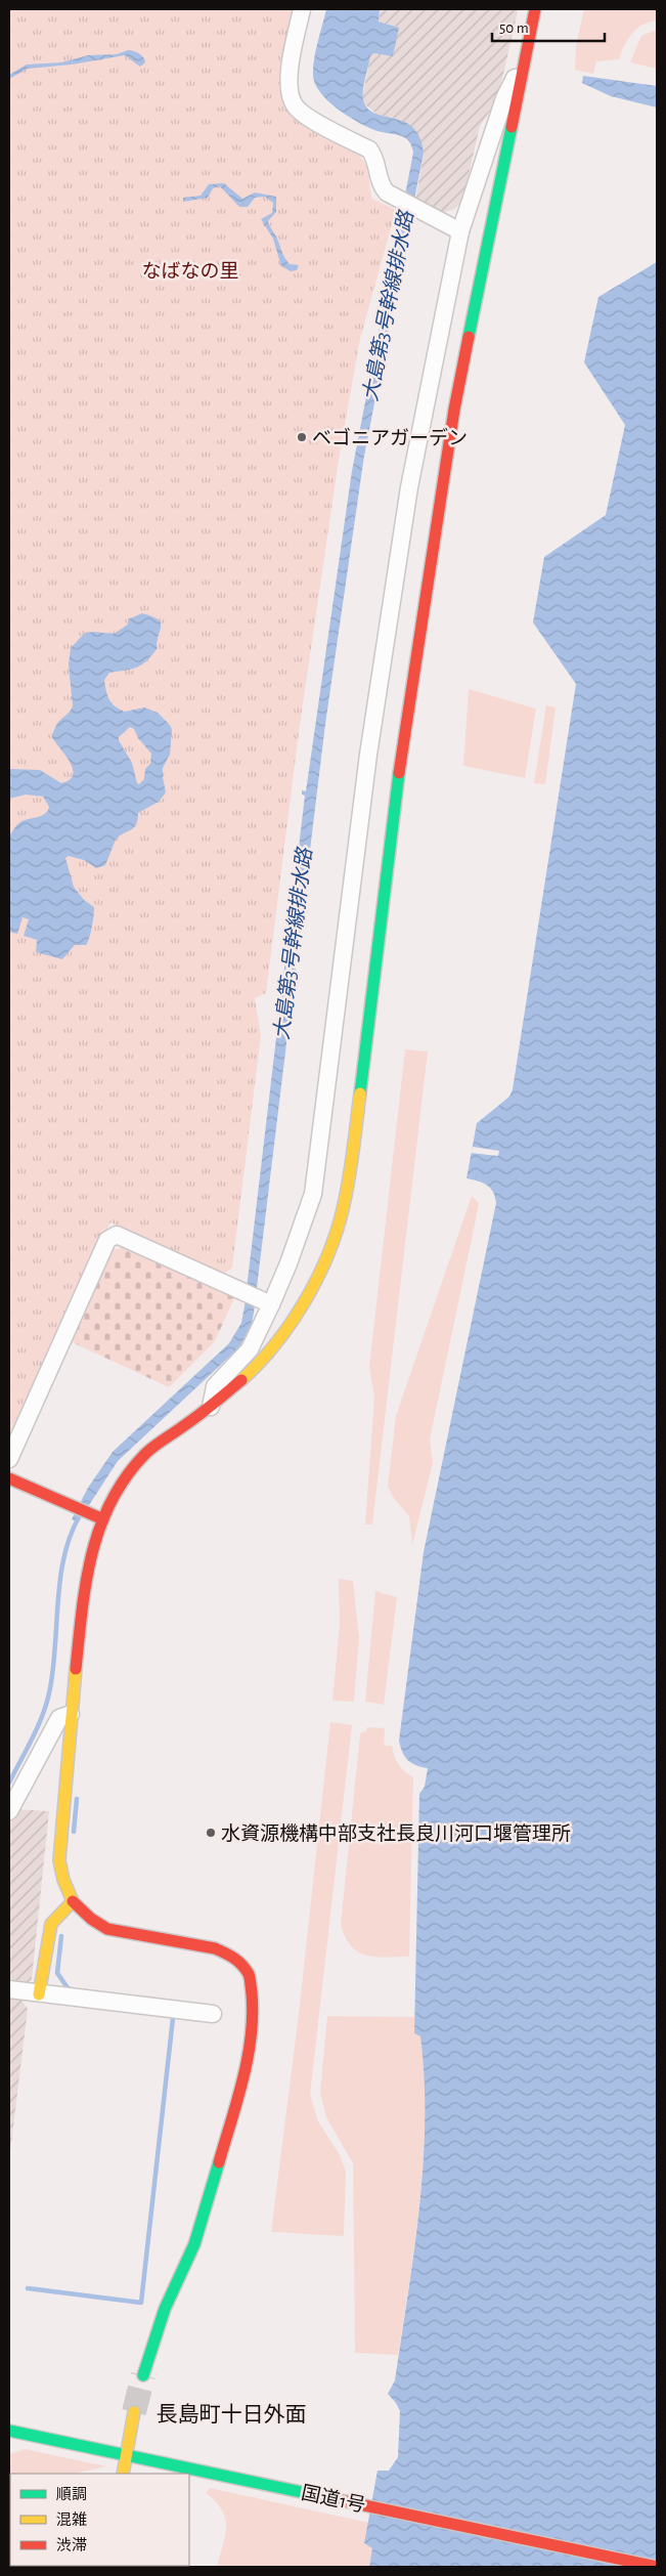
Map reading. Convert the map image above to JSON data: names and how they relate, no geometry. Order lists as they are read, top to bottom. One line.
{"streets":{"main road":["国道1号"]},"districts":["長島町十日外面"],"water":["大島第3号幹線排水路"],"parks":["なばなの里"],"places":["ベゴニアガーデン","水資源機構中部支社長良川河口堰管理所"],"legend":["順調","混雑","渋滞"],"scale_bar":"50 m"}
